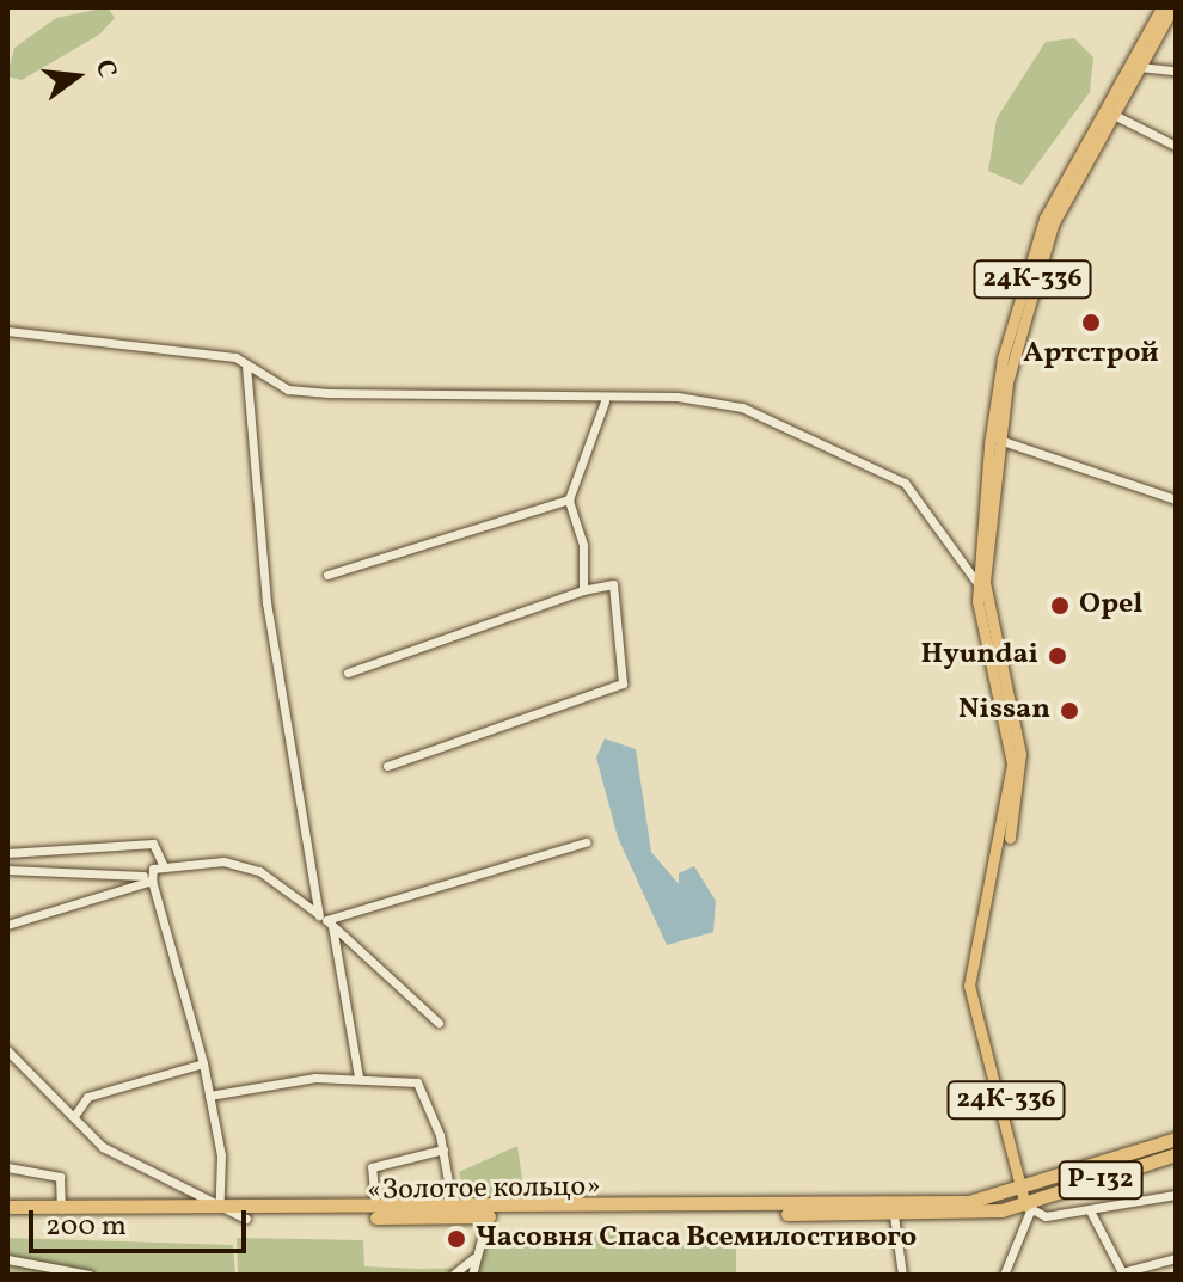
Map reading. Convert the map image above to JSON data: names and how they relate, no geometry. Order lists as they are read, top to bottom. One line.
{"streets":{"highway":["Р-132","«Золотое кольцо»"],"main road":["24К-336"]},"crossings":[["24К-336","Р-132"],["Р-132","«Золотое кольцо»"]],"places":["Артстрой","Opel","Hyundai","Nissan","Часовня Спаса Всемилостивого"],"scale_bar":"200 m","north":"right"}
